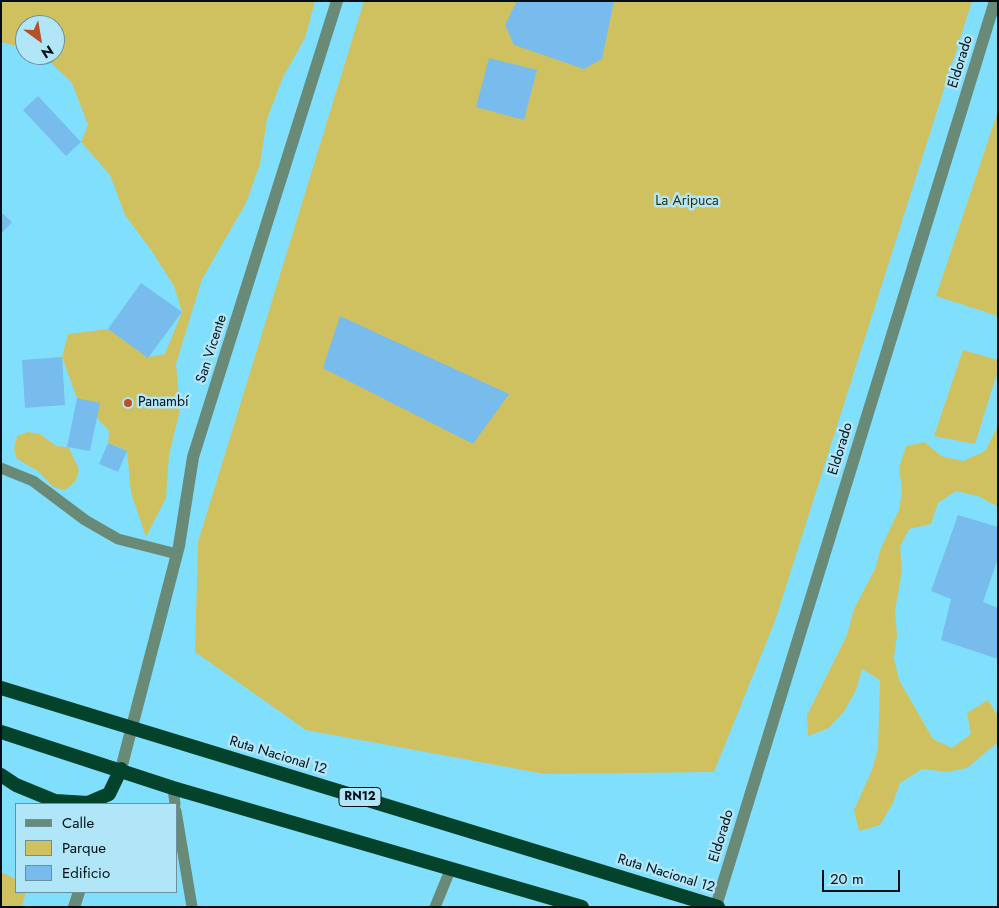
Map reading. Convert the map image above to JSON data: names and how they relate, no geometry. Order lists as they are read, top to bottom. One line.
{"streets":{"highway":["Ruta Nacional 12","RN12"],"street":["Eldorado","San Vicente"]},"crossings":[["Eldorado","Ruta Nacional 12"],["San Vicente","Ruta Nacional 12"]],"parks":["La Aripuca"],"places":["Panambí"],"legend":["Calle","Parque","Edificio"],"scale_bar":"20 m","north":"bottom right"}
